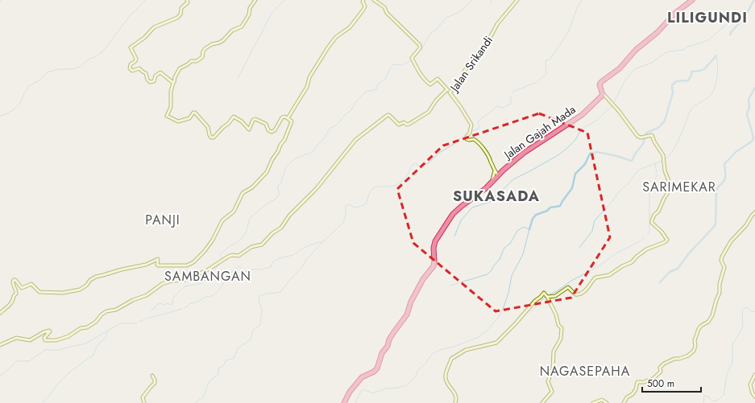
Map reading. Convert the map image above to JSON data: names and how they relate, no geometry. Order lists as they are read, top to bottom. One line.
{"streets":{"highway":["Jalan Gajah Mada"],"street":["Jalan Srikandi"]},"crossings":[["Jalan Srikandi","Jalan Gajah Mada"]],"districts":["LILIGUNDI","SARIMEKAR","SUKASADA","PANJI","SAMBANGAN","NAGASEPAHA"],"scale_bar":"500 m"}
